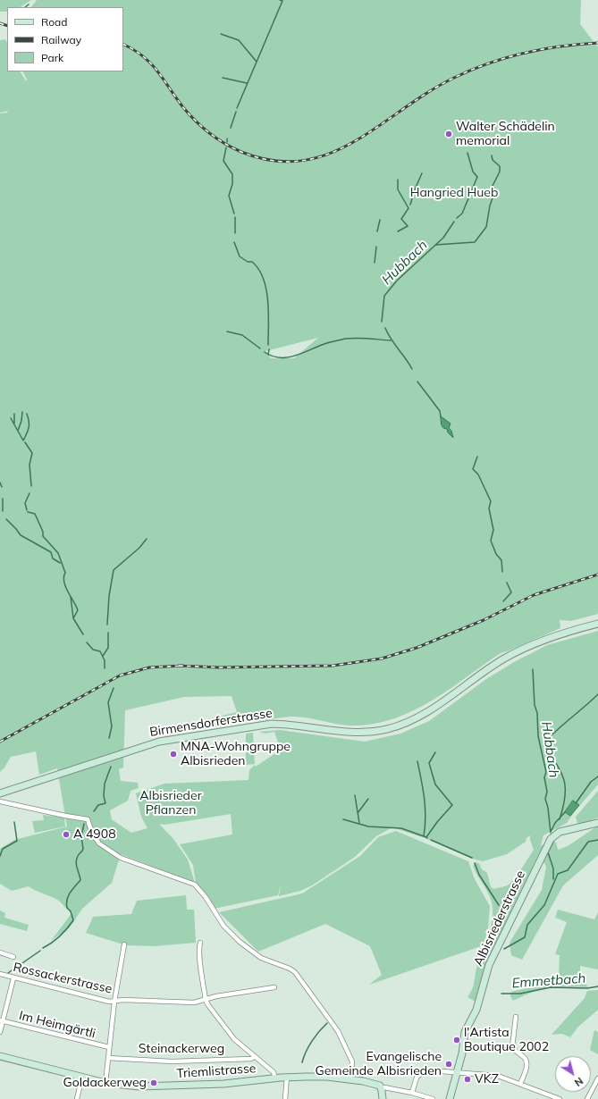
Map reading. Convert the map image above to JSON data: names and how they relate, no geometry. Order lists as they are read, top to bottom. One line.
{"streets":{"main road":["Birmensdorferstrasse","Albisriederstrasse","Triemlistrasse"],"street":["Rossackerstrasse","Im Heimgärtli","Steinackerweg"]},"water":["Hubbach","Emmetbach"],"parks":["Hangried Hueb","Albisrieder Pflanzen"],"places":["Walter Schädelin memorial","MNA-Wohngruppe Albisrieden","A 4908","l'Artista Boutique 2002","Evangelische Gemeinde Albisrieden","VKZ","Goldackerweg"],"legend":["Road","Railway","Park"],"north":"bottom right"}
